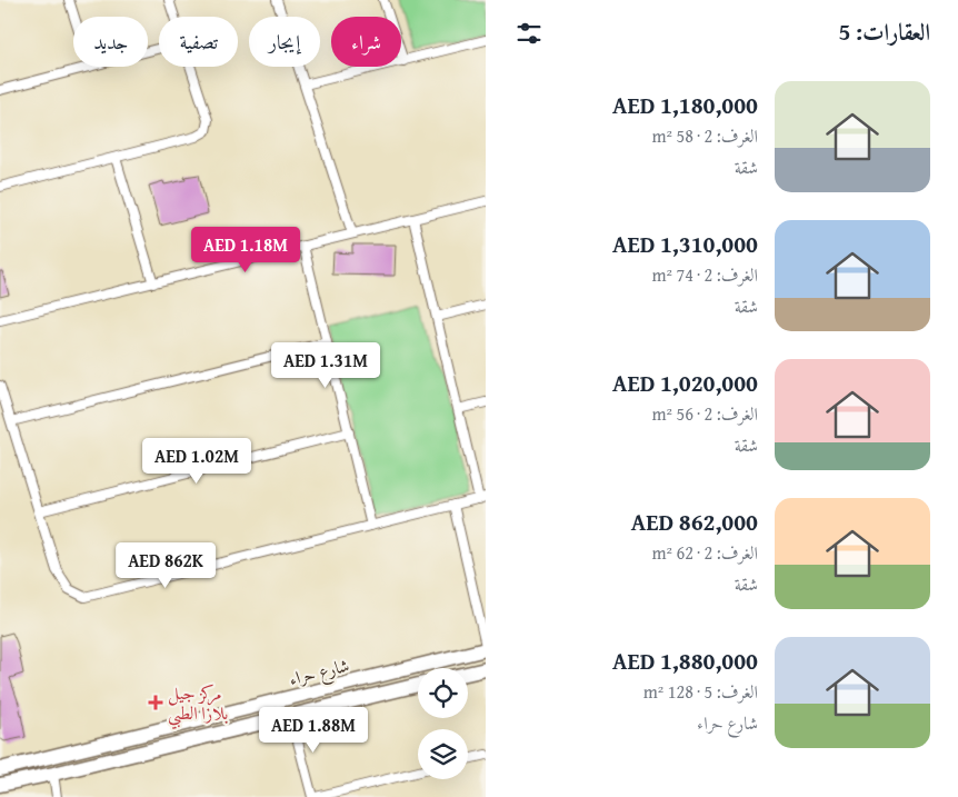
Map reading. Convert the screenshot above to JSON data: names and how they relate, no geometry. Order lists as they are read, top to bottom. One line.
{"streets":{"main road":["شارع حراء"]},"places":{"health":["مركز جيل بلازا الطبي"]},"page":{"heading":"العقارات: 5","chip":["شراء","إيجار","تصفية","جديد"],"list":[{"name":"AED 1,180,000","note":"الغرف: 2 · 58 m² · شقة"},{"name":"AED 1,310,000","note":"الغرف: 2 · 74 m² · شقة"},{"name":"AED 1,020,000","note":"الغرف: 2 · 56 m² · شقة"},{"name":"AED 862,000","note":"الغرف: 2 · 62 m² · شقة"},{"name":"AED 1,880,000","note":"الغرف: 5 · 128 m² · شارع حراء"}],"price":["AED 1.18M","AED 1.31M","AED 1.02M","AED 862K","AED 1.88M"]}}
